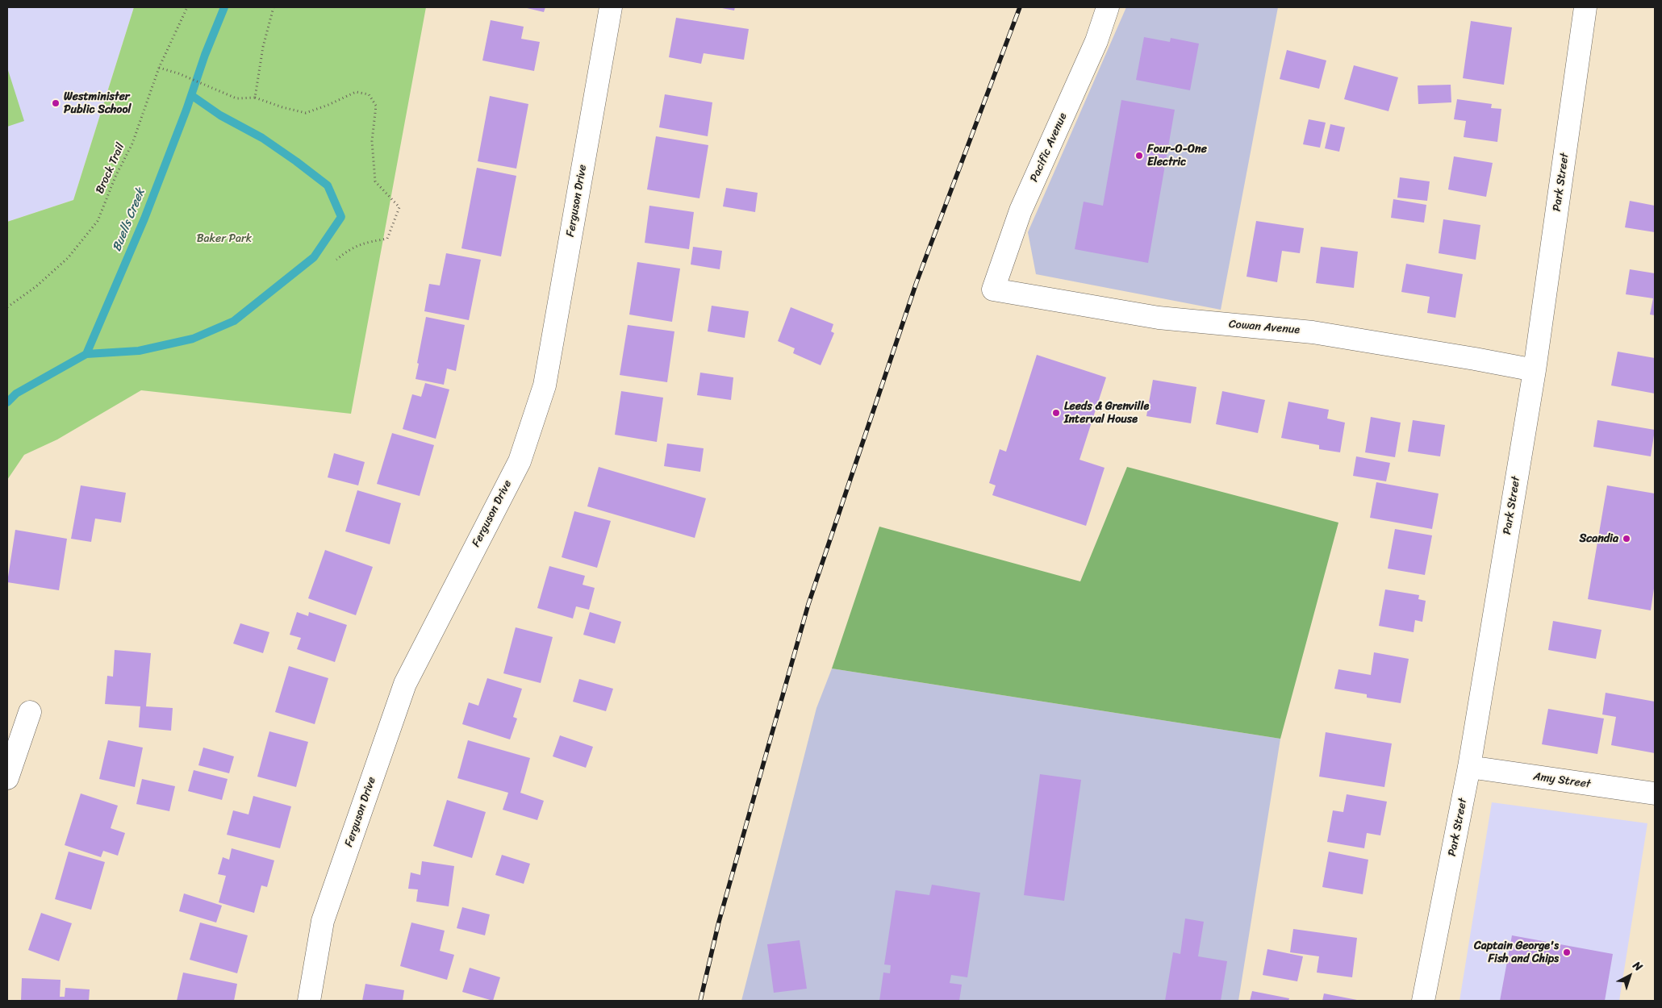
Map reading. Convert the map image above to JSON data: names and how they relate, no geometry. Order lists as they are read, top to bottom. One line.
{"streets":{"street":["Pacific Avenue","Park Street","Ferguson Drive","Cowan Avenue","Amy Street"],"path":["Brock Trail"]},"crossings":[["Pacific Avenue","Cowan Avenue"],["Park Street","Cowan Avenue"],["Park Street","Amy Street"]],"water":["Buells Creek"],"parks":["Baker Park"],"places":["Westminister Public School","Four-O-One Electric","Leeds & Grenville Interval House","Scandia","Captain George's Fish and Chips"],"north":"top right"}
